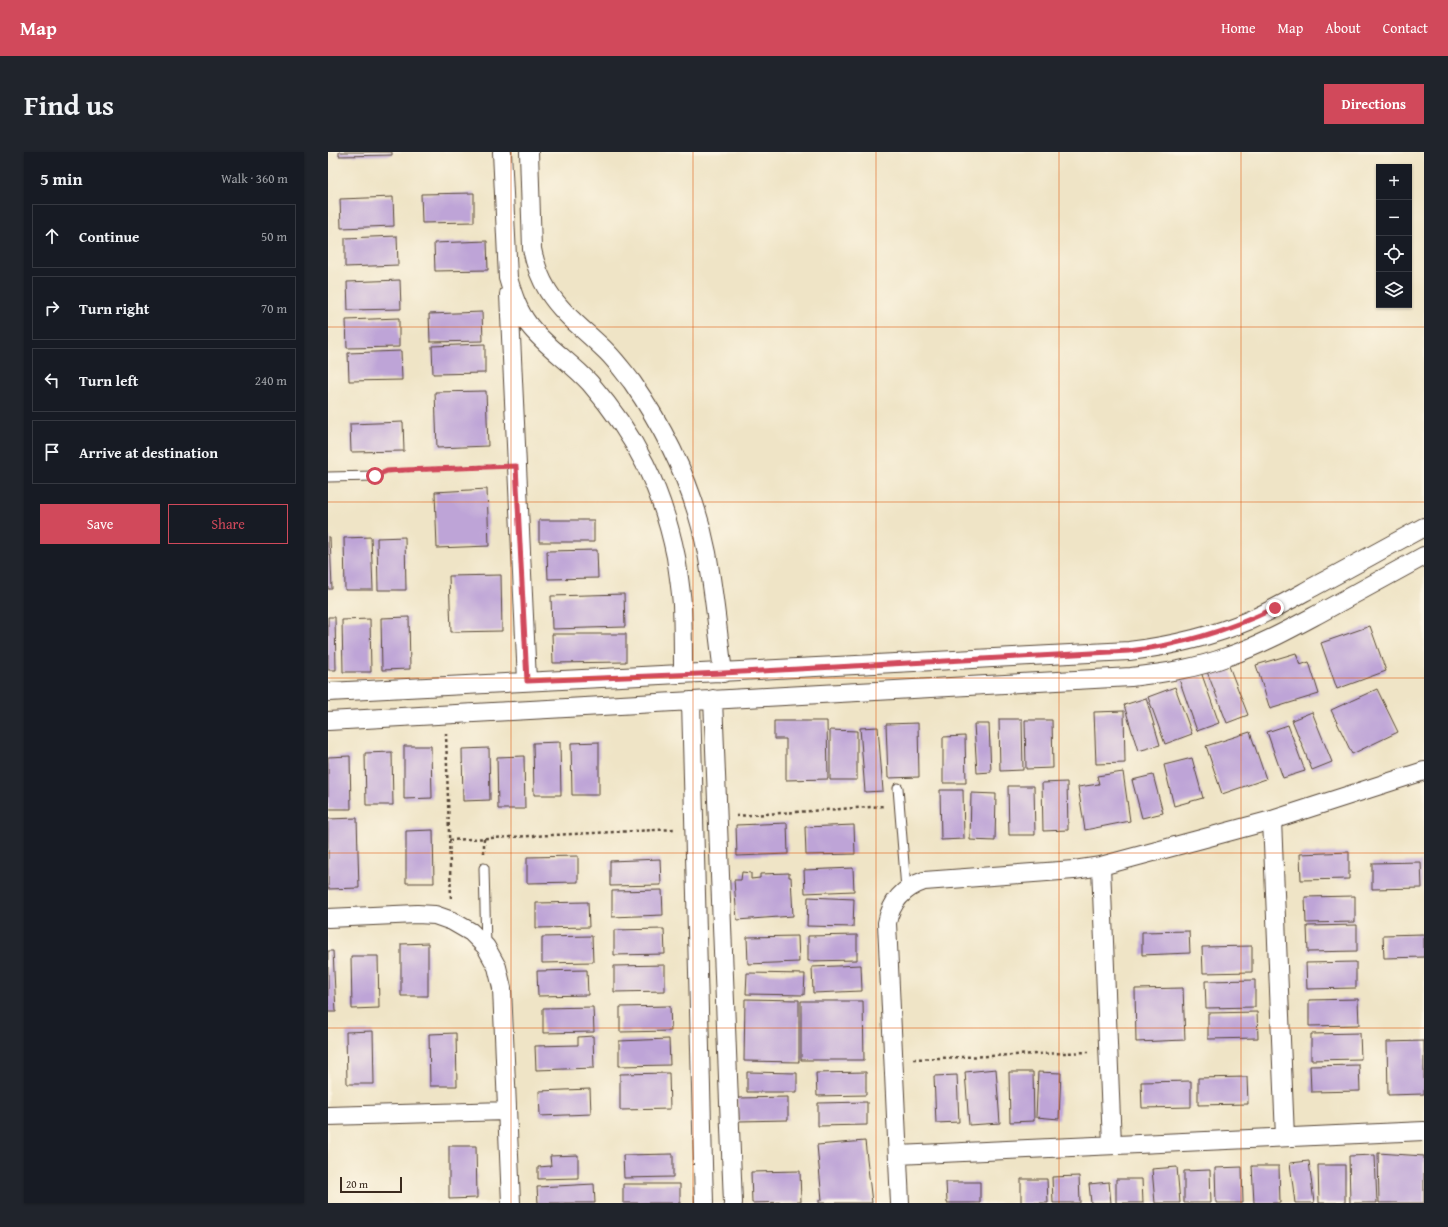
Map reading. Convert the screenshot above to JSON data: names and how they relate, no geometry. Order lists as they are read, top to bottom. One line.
{"scale_bar":"20 m","page":{"header":"Map","nav":["Home","Map","About","Contact"],"title":"Find us","buttons":["Directions",["Save","Share"]],"heading":["5 min","Walk · 360 m"],"map_buttons":["+","−"],"list":[["Continue","50 m"],["Turn right","70 m"],["Turn left","240 m"],"Arrive at destination"],"scale":"20 m"}}
